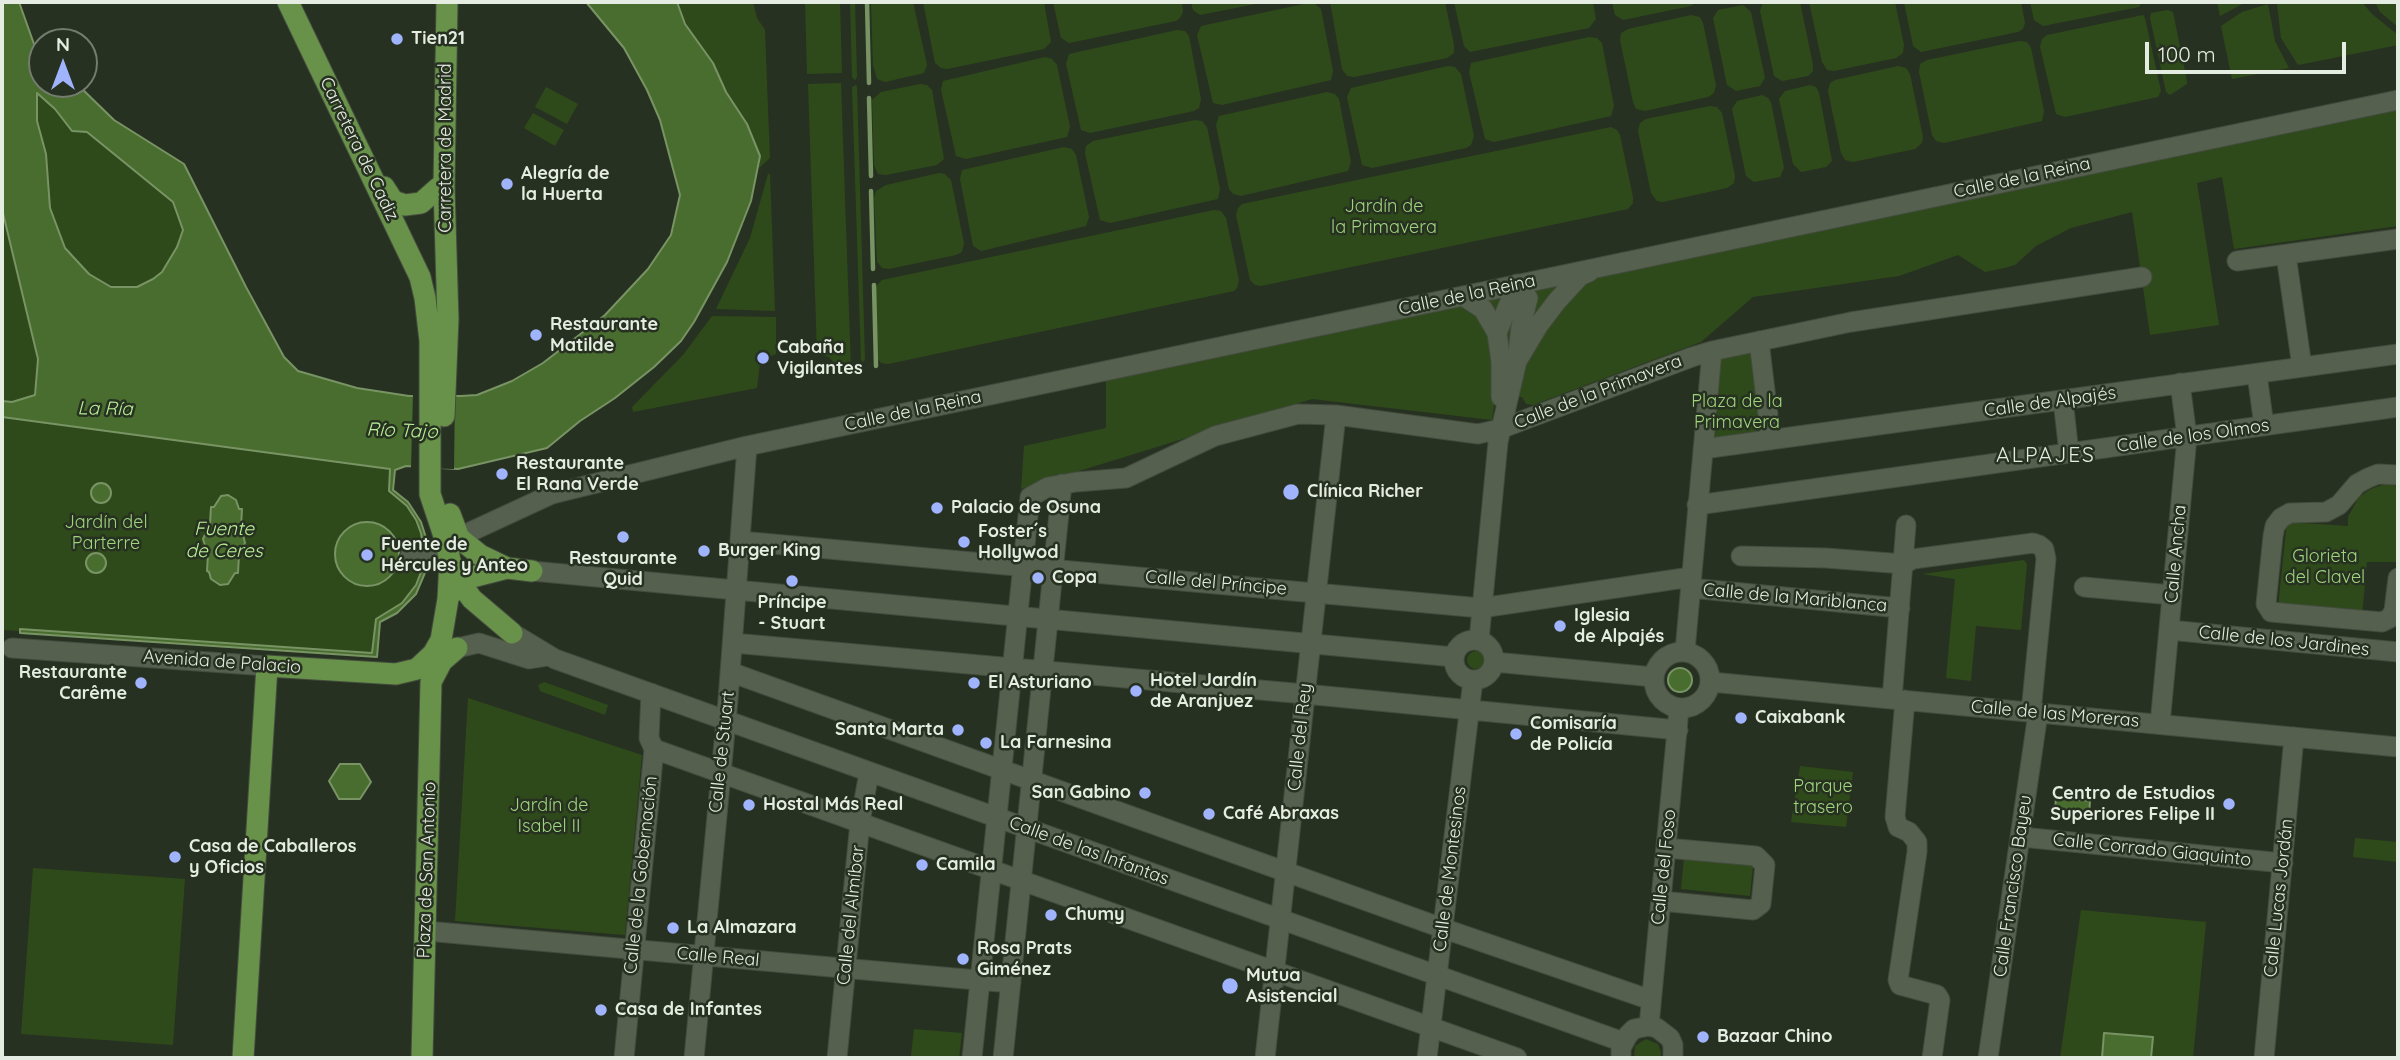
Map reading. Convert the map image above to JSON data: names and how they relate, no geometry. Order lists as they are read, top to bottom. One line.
{"streets":{"main road":["Carretera de Madrid","Carretera de Cadiz","Avenida de Palacio","Plaza de San Antonio"],"street":["Calle de la Reina","Calle de la Primavera","Calle de Alpajés","Calle de los Olmos","Calle Ancha","Calle del Príncipe","Calle de la Mariblanca","Calle de los Jardines","Calle de las Moreras","Calle del Rey","Calle de Stuart","Calle Corrado Giaquinto","Calle de las Infantas","Calle del Foso","Calle de Montesinos","Calle de la Gobernación","Calle Francisco Bayeu","Calle Lucas Jordán","Calle del Almíbar","Calle Real"]},"crossings":[["Carretera de Madrid","Carretera de Cadiz"],["Calle de la Reina","Calle de Stuart"],["Calle de la Primavera","Calle del Príncipe"],["Calle de la Primavera","Calle del Rey"],["Calle de Alpajés","Calle Ancha"],["Calle de los Olmos","Calle Ancha"],["Calle Ancha","Calle de los Jardines"],["Calle Ancha","Calle de las Moreras"],["Calle del Príncipe","Calle de la Mariblanca"],["Calle del Príncipe","Calle del Rey"],["Calle del Príncipe","Calle de Stuart"],["Calle de la Mariblanca","Calle de las Moreras"],["Calle de la Mariblanca","Calle Francisco Bayeu"],["Avenida de Palacio","Plaza de San Antonio"],["Calle de las Moreras","Calle del Foso"],["Calle de las Moreras","Calle Francisco Bayeu"],["Calle de las Moreras","Calle Lucas Jordán"],["Calle del Rey","Calle de las Infantas"],["Calle de Stuart","Calle de las Infantas"],["Calle de Stuart","Calle Real"],["Calle Corrado Giaquinto","Calle Francisco Bayeu"],["Calle Corrado Giaquinto","Calle Lucas Jordán"],["Calle de las Infantas","Calle de Montesinos"],["Calle de las Infantas","Calle de la Gobernación"],["Calle de las Infantas","Calle del Almíbar"],["Plaza de San Antonio","Calle Real"],["Calle de la Gobernación","Calle Real"],["Calle del Almíbar","Calle Real"]],"districts":["ALPAJES"],"water":["La Ría","Río Tajo","Fuente de Ceres"],"parks":["Jardín de la Primavera","Plaza de la Primavera","Jardín del Parterre","Glorieta del Clavel","Parque trasero","Jardín de Isabel II"],"places":["Tien21","Alegría de la Huerta","Restaurante Matilde","Cabaña Vigilantes","Restaurante El Rana Verde","Clínica Richer","Palacio de Osuna","Restaurante Quid","Foster´s Hollywod","Burger King","Fuente de Hércules y Anteo","Copa","Príncipe - Stuart","Iglesia de Alpajés","Restaurante Carême","El Asturiano","Hotel Jardín de Aranjuez","Caixabank","Santa Marta","Comisaría de Policía","La Farnesina","San Gabino","Centro de Estudios Superiores Felipe II","Hostal Más Real","Café Abraxas","Casa de Caballeros y Oficios","Camila","Chumy","La Almazara","Rosa Prats Giménez","Mutua Asistencial","Casa de Infantes","Bazaar Chino"],"scale_bar":"100 m","north":"top"}
